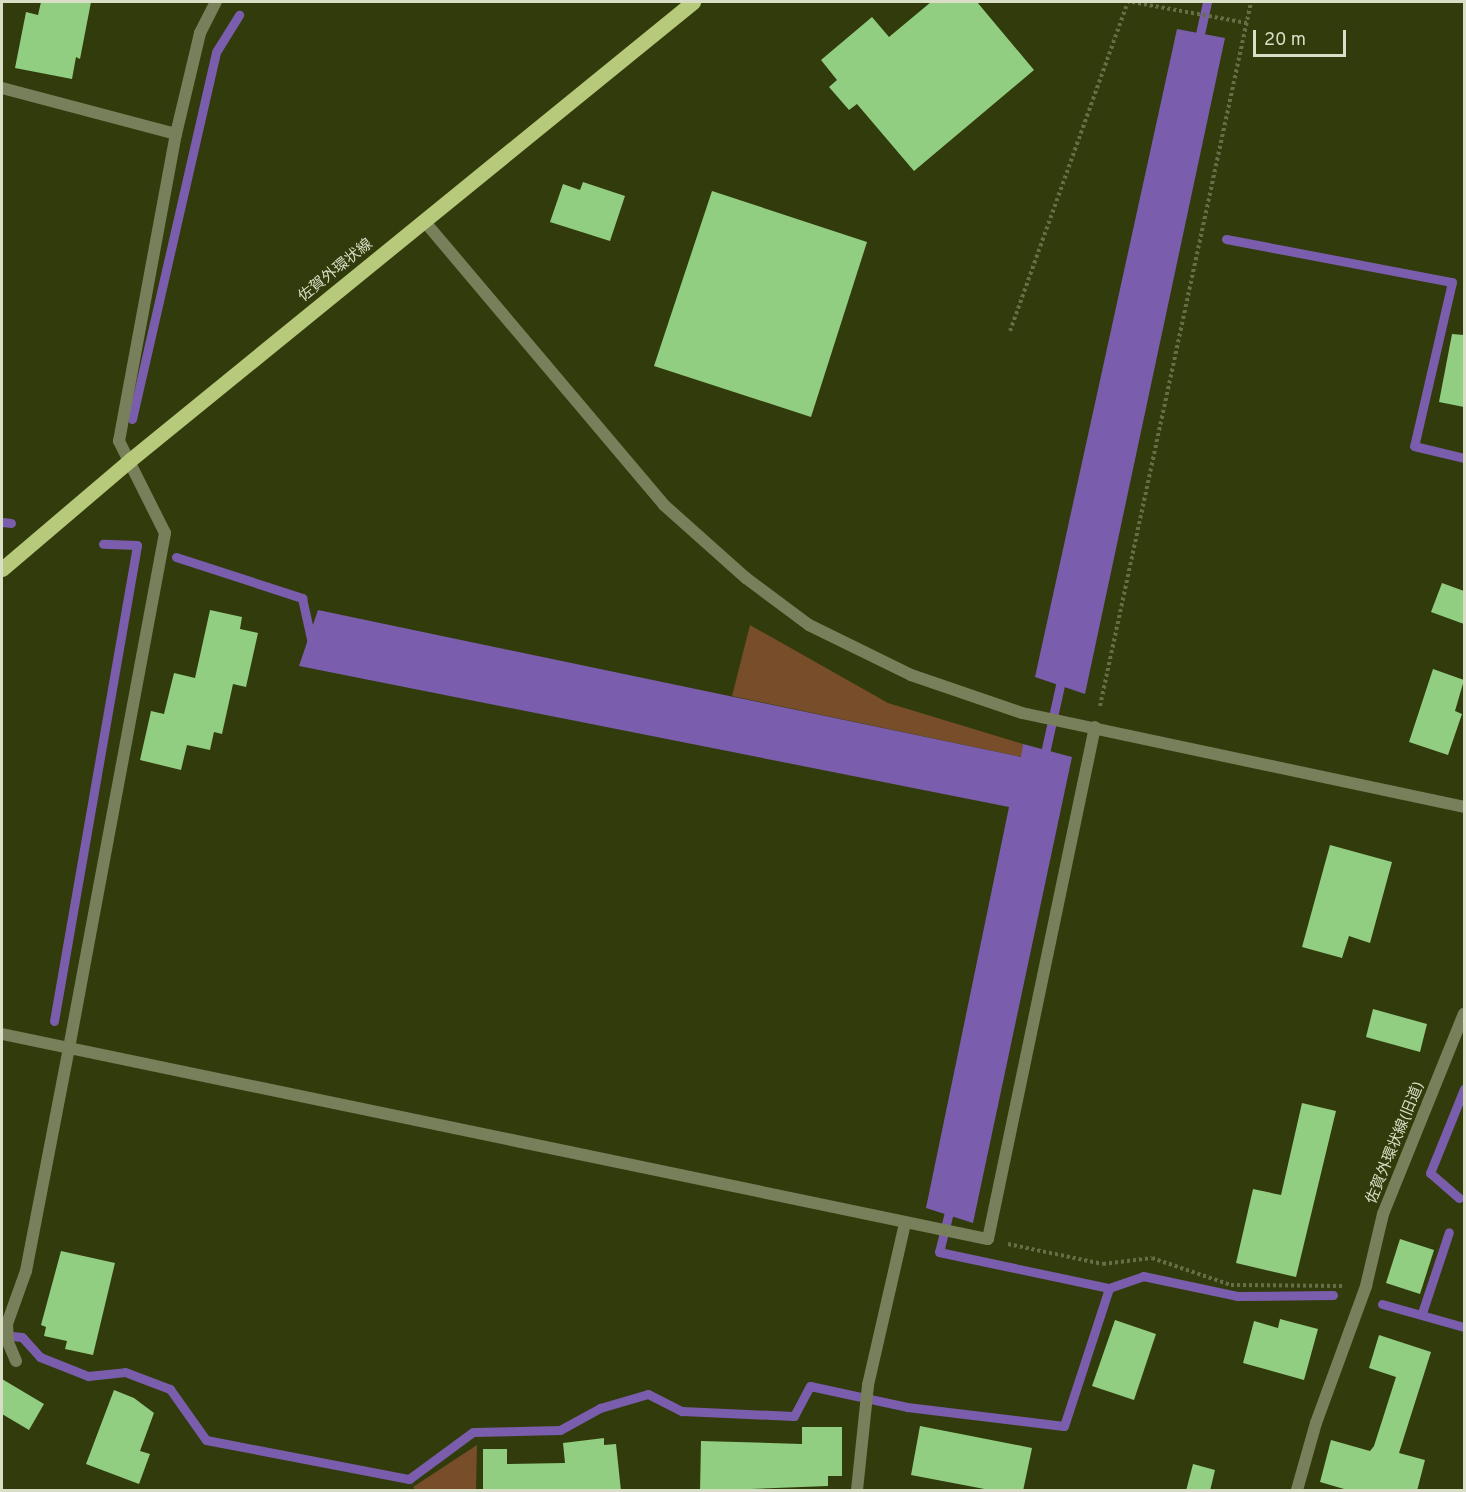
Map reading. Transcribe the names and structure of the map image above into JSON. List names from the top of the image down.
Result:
{
  "streets": {
    "main road": ["佐賀外環状線"],
    "street": ["佐賀外環状線(旧道)"]
  },
  "scale_bar": "20 m"
}
